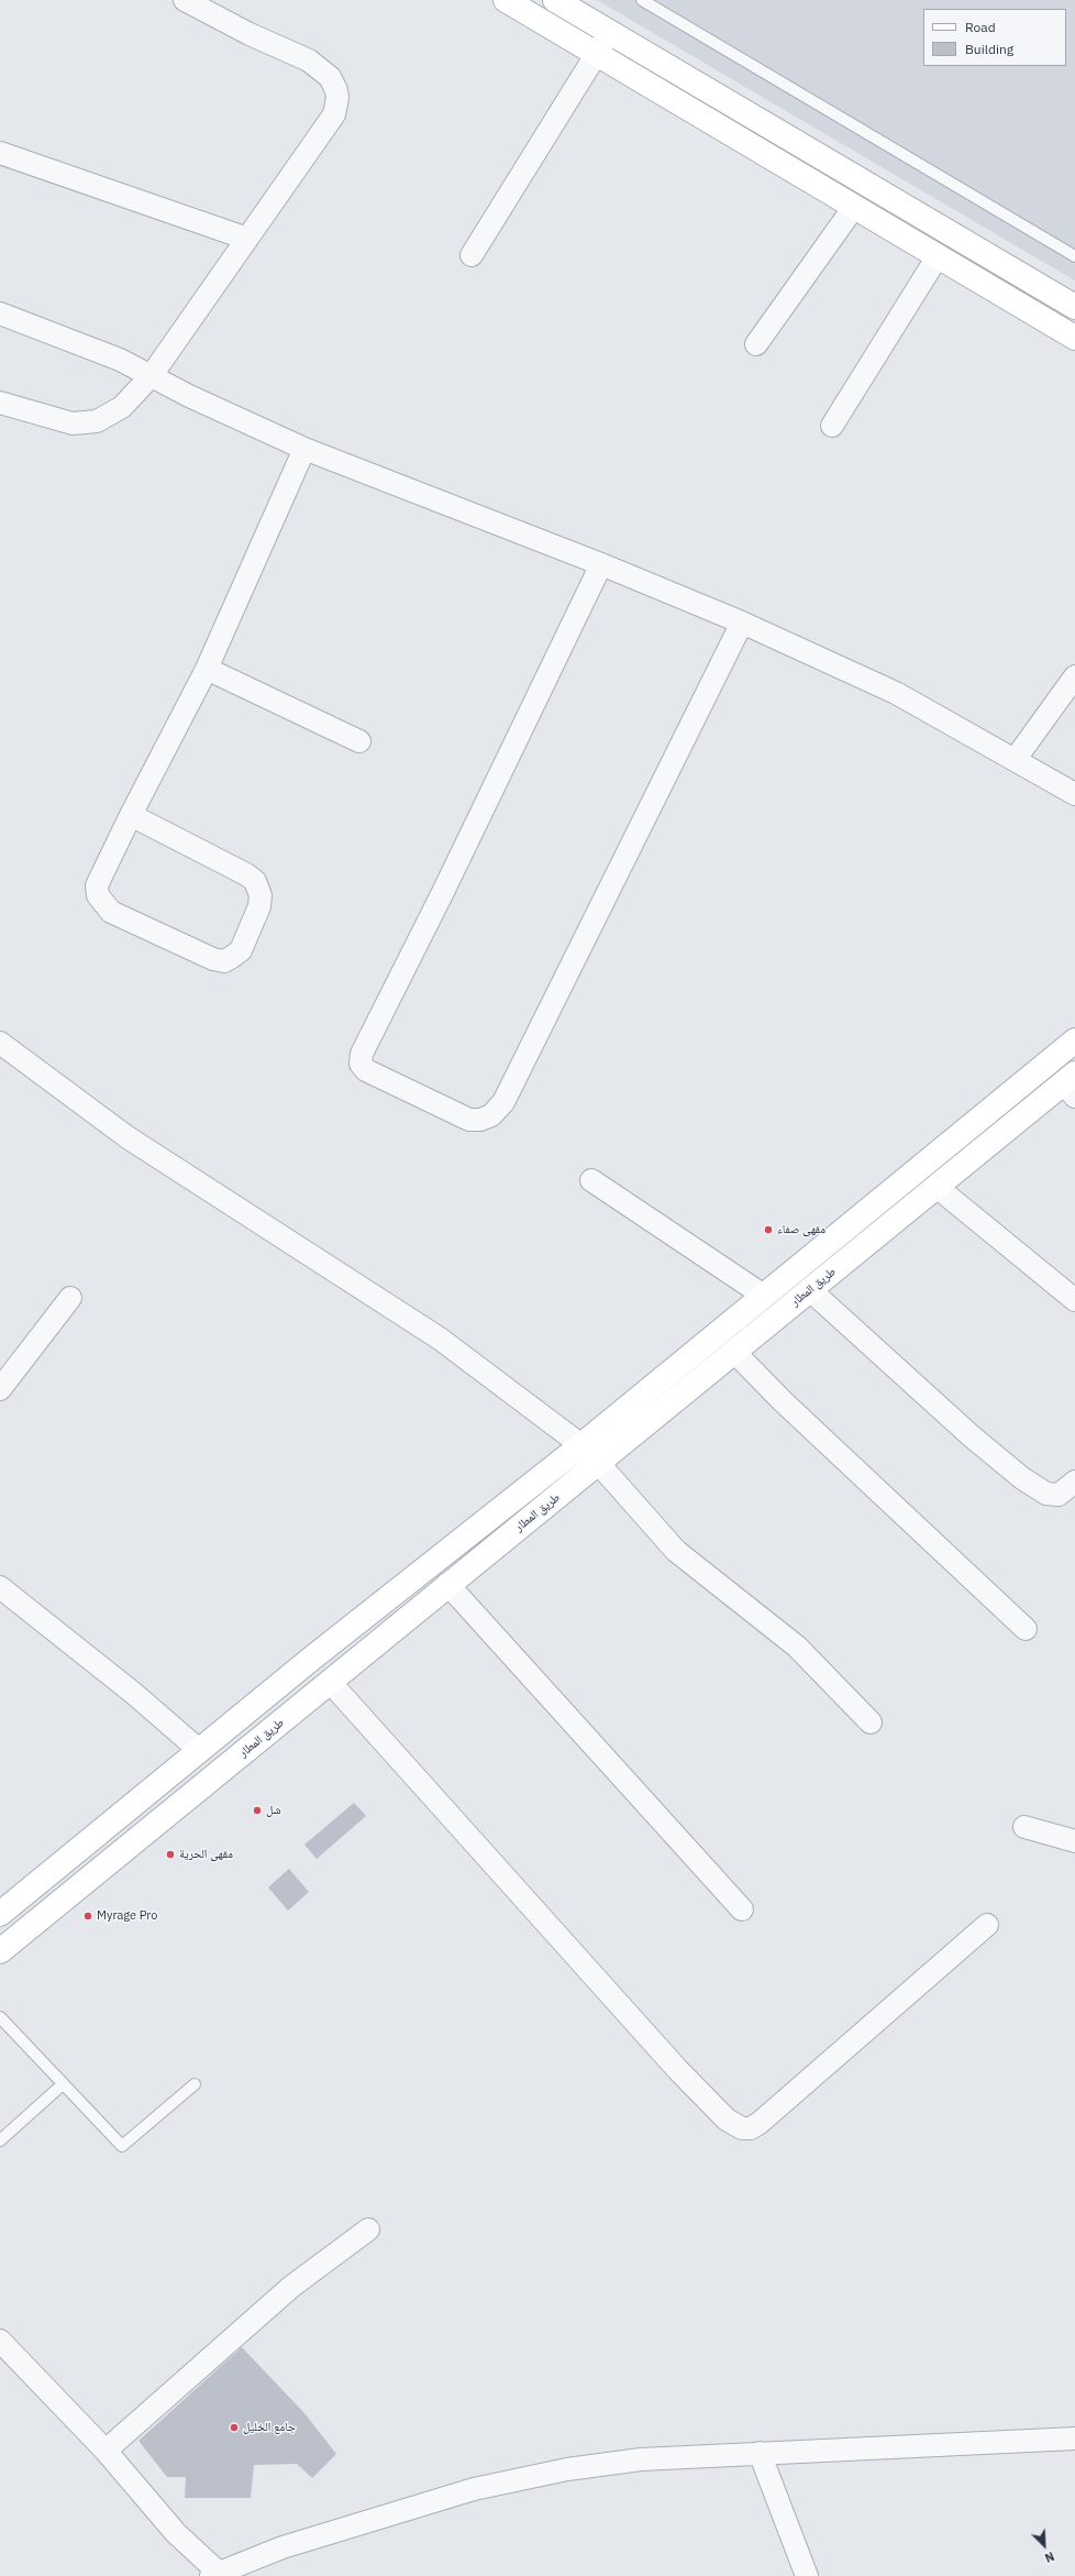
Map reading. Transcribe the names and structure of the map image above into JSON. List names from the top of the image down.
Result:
{
  "streets": {
    "main road": ["طريق المطار"]
  },
  "places": [
    "مقهى صفاء",
    "شل",
    "مقهى الحرية",
    "Myrage Pro",
    "جامع الخليل"
  ],
  "legend": ["Road", "Building"],
  "north": "bottom right"
}
